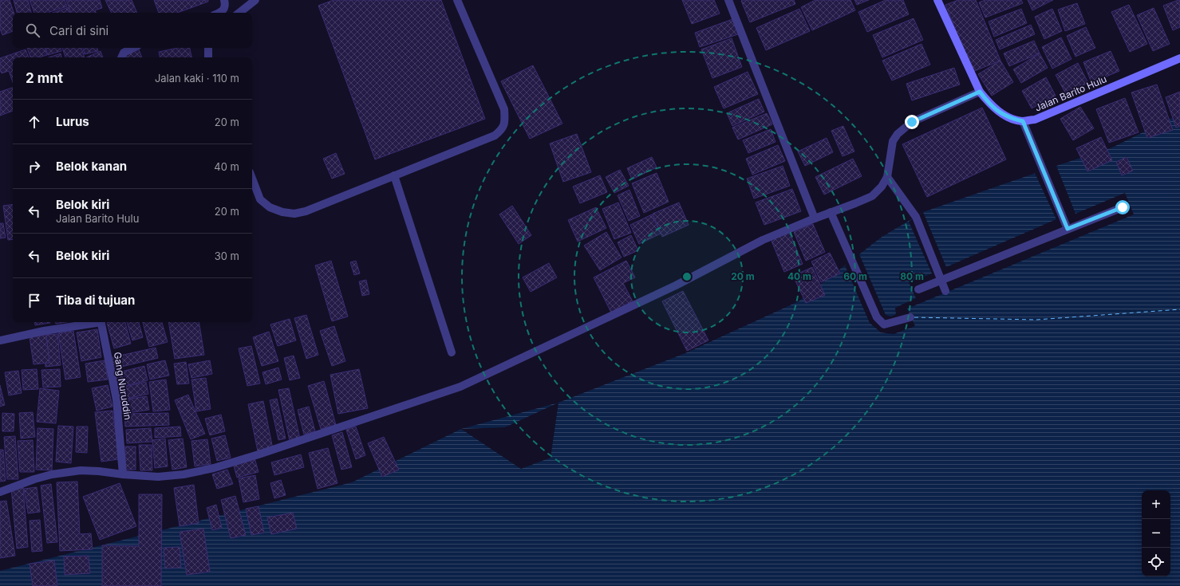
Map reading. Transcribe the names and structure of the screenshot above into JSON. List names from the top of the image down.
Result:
{
  "streets": {
    "street": ["Jalan Barito Hulu", "Gang Nuruddin"]
  },
  "page": {
    "search": "Cari di sini",
    "heading": ["2 mnt", "Jalan kaki · 110 m"],
    "list": [
      ["Lurus", "20 m"],
      ["Belok kanan", "40 m"],
      ["Belok kiri", "Jalan Barito Hulu", "20 m"],
      ["Belok kiri", "30 m"],
      "Tiba di tujuan"
    ],
    "map_buttons": ["+", "−"]
  },
  "rings": [
    "20 m",
    "40 m",
    "60 m",
    "80 m"
  ]
}
